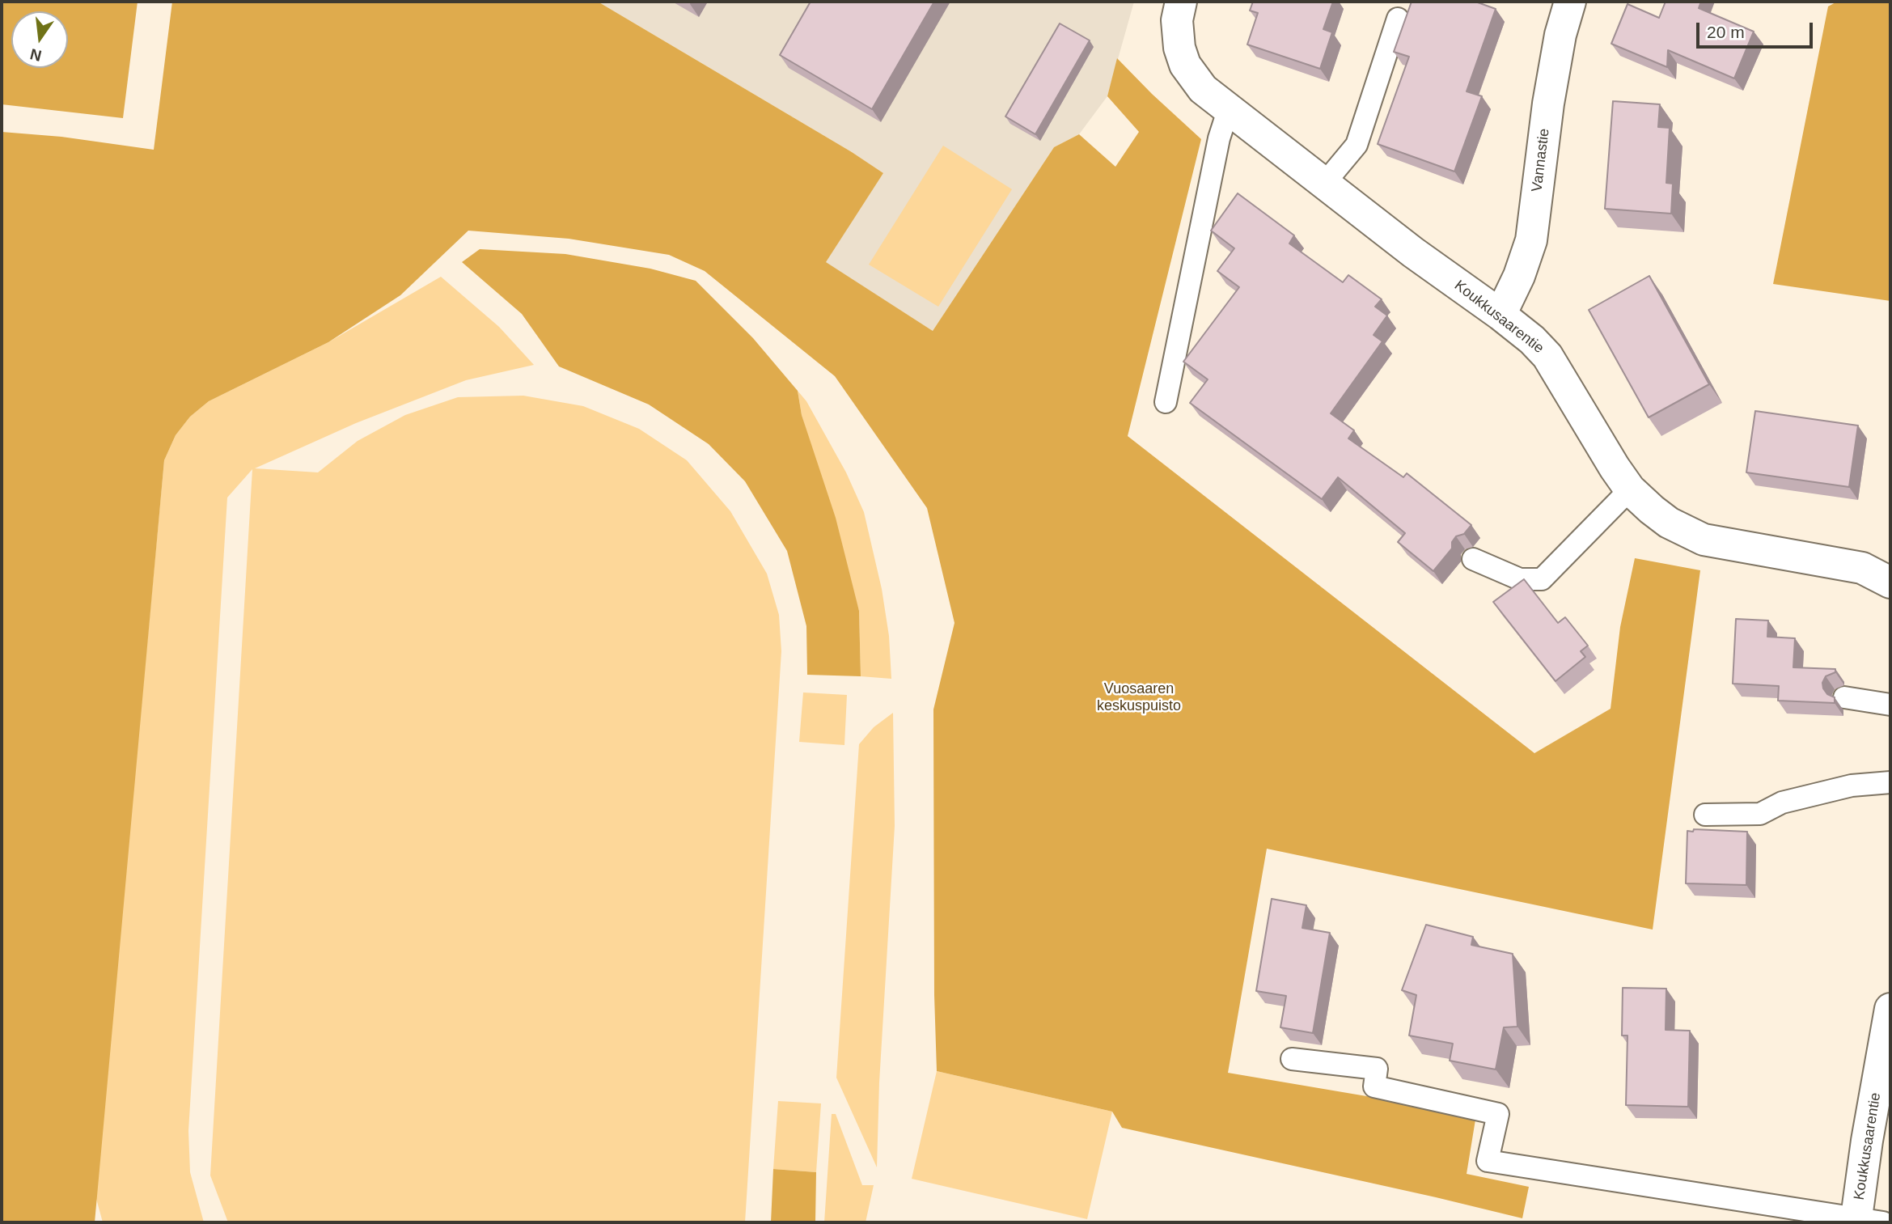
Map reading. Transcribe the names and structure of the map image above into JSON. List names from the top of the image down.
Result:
{
  "streets": {
    "street": ["Vannastie", "Koukkusaarentie"]
  },
  "crossings": [
    ["Vannastie", "Koukkusaarentie"]
  ],
  "parks": ["Vuosaaren keskuspuisto"],
  "scale_bar": "20 m",
  "north": "bottom"
}
